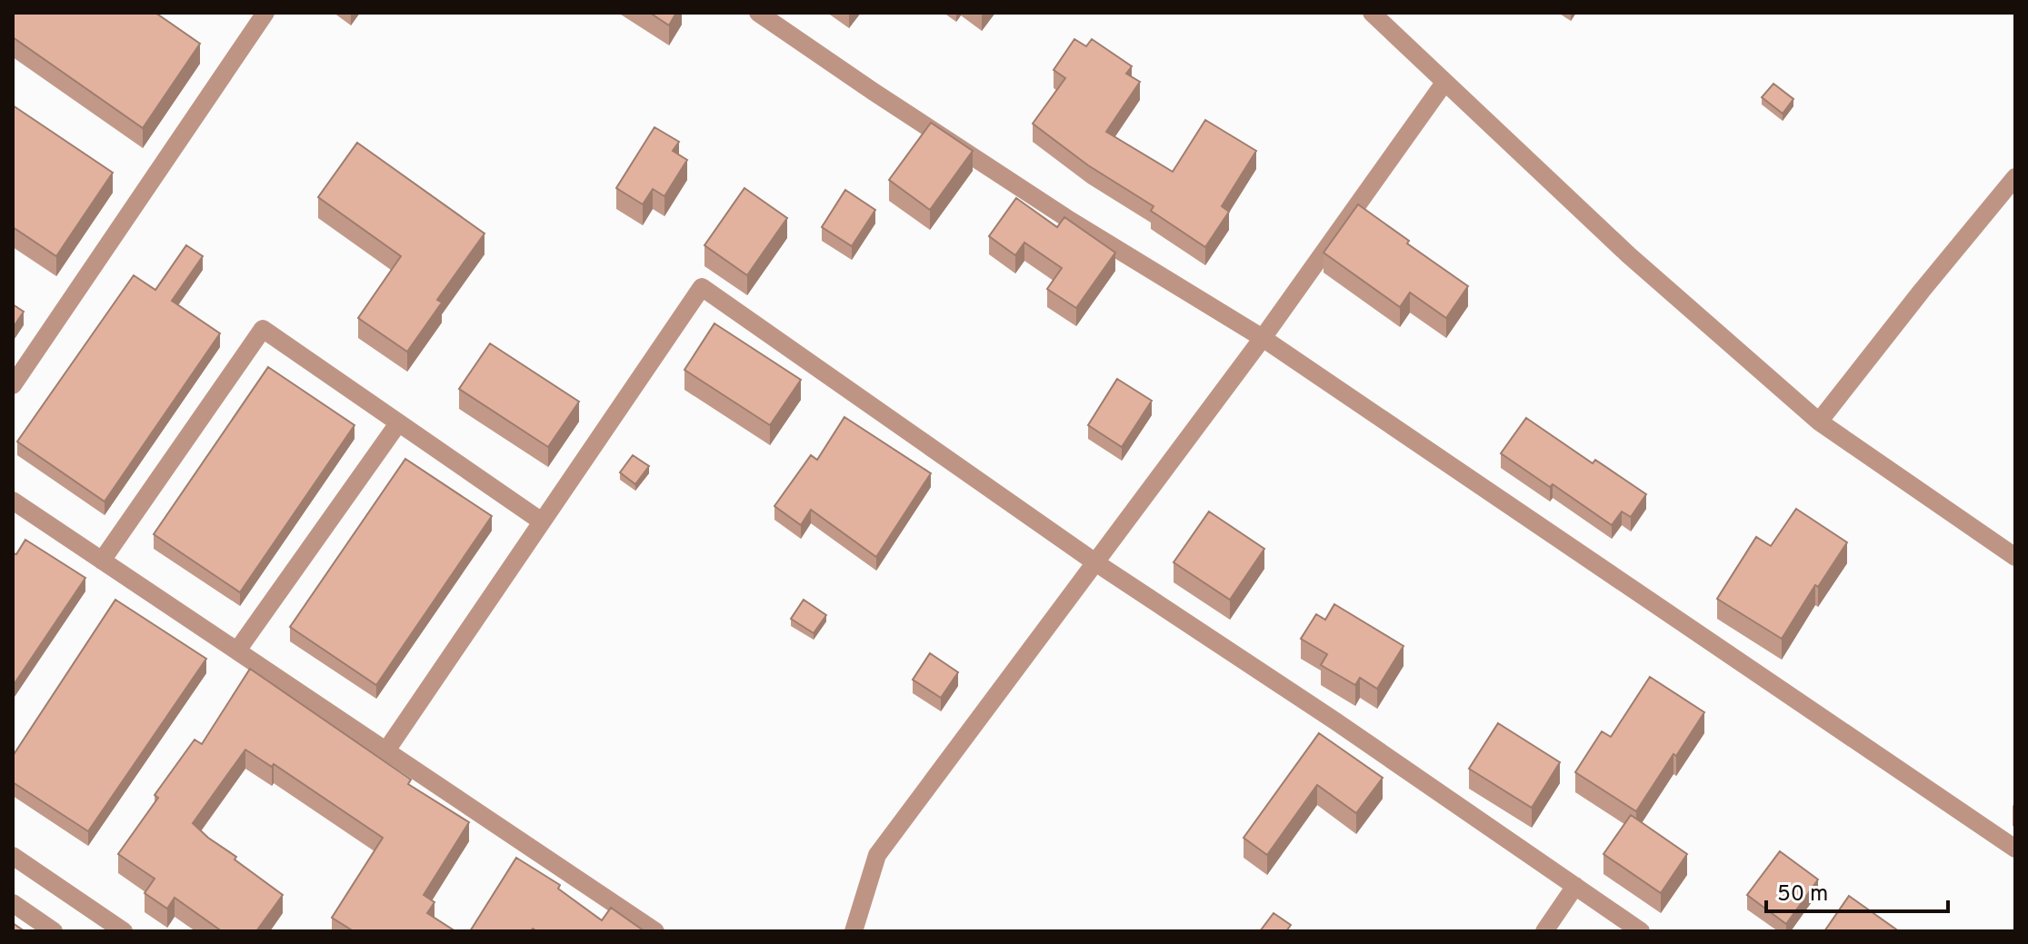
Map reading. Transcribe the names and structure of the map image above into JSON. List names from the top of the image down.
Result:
{
  "scale_bar": "50 m"
}
